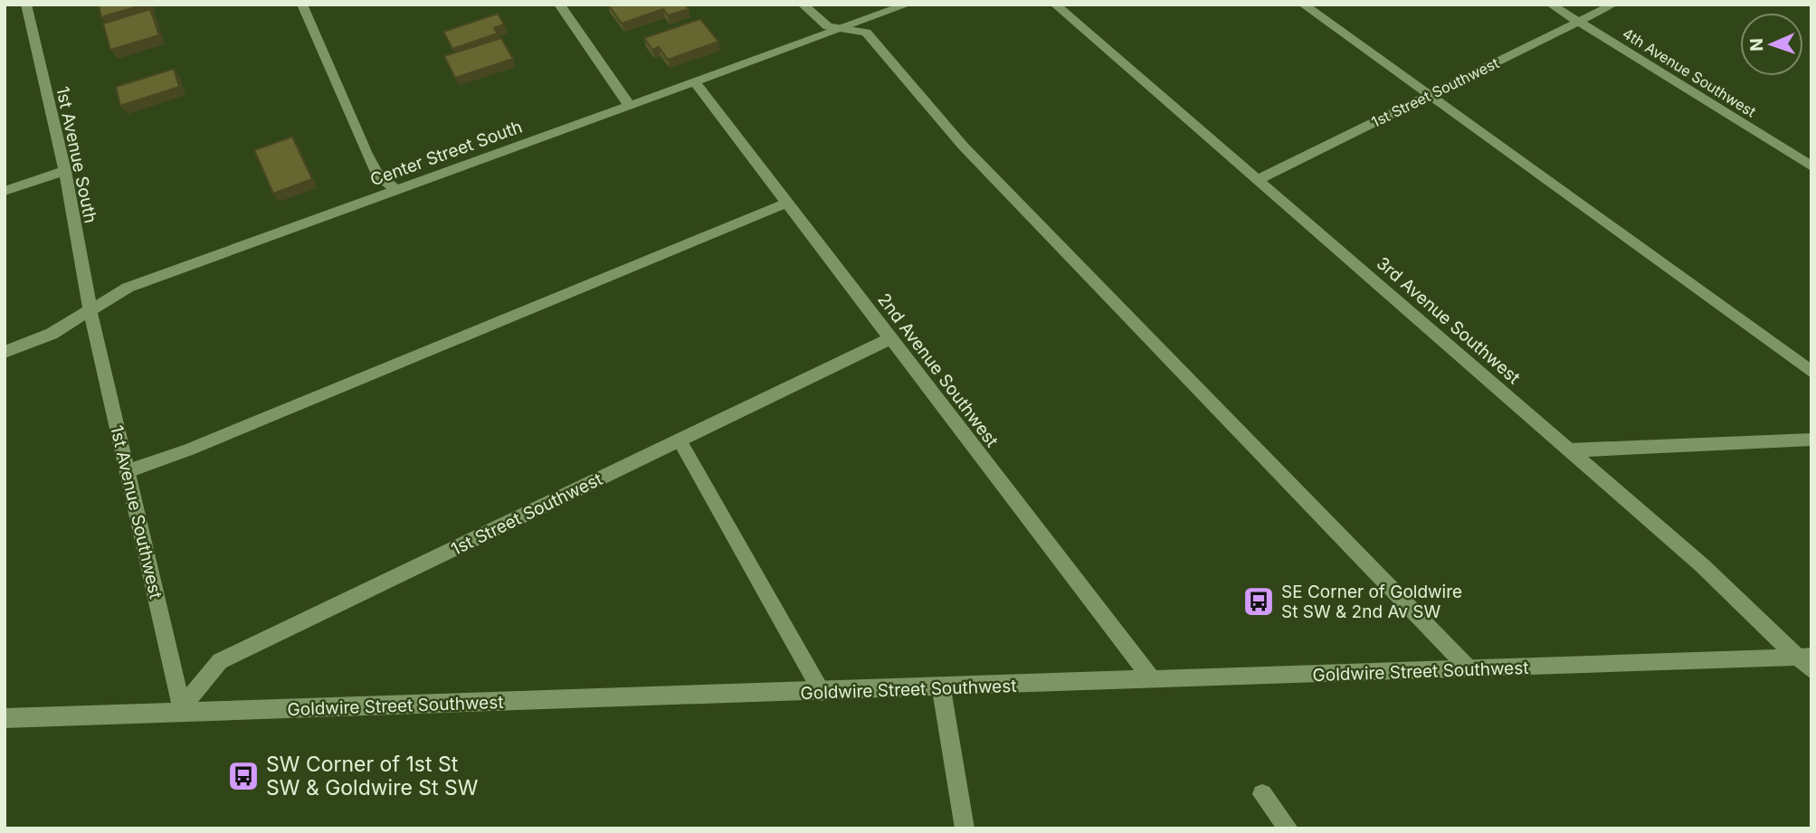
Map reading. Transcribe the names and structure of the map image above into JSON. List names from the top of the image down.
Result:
{
  "streets": {
    "street": [
      "4th Avenue Southwest",
      "1st Street Southwest",
      "Center Street South",
      "1st Avenue South",
      "3rd Avenue Southwest",
      "2nd Avenue Southwest",
      "1st Avenue Southwest",
      "Goldwire Street Southwest"
    ]
  },
  "crossings": [
    ["4th Avenue Southwest", "1st Street Southwest"],
    ["1st Street Southwest", "3rd Avenue Southwest"],
    ["1st Street Southwest", "2nd Avenue Southwest"],
    ["1st Street Southwest", "1st Avenue Southwest"],
    ["1st Street Southwest", "Goldwire Street Southwest"],
    ["Center Street South", "1st Avenue South"],
    ["Center Street South", "2nd Avenue Southwest"],
    ["Center Street South", "1st Avenue Southwest"],
    ["1st Avenue South", "1st Avenue Southwest"],
    ["3rd Avenue Southwest", "Goldwire Street Southwest"],
    ["2nd Avenue Southwest", "Goldwire Street Southwest"],
    ["1st Avenue Southwest", "Goldwire Street Southwest"]
  ],
  "places": {
    "bus stop": ["SE Corner of Goldwire St SW & 2nd Av SW", "SW Corner of 1st St SW & Goldwire St SW"]
  },
  "north": "left"
}
